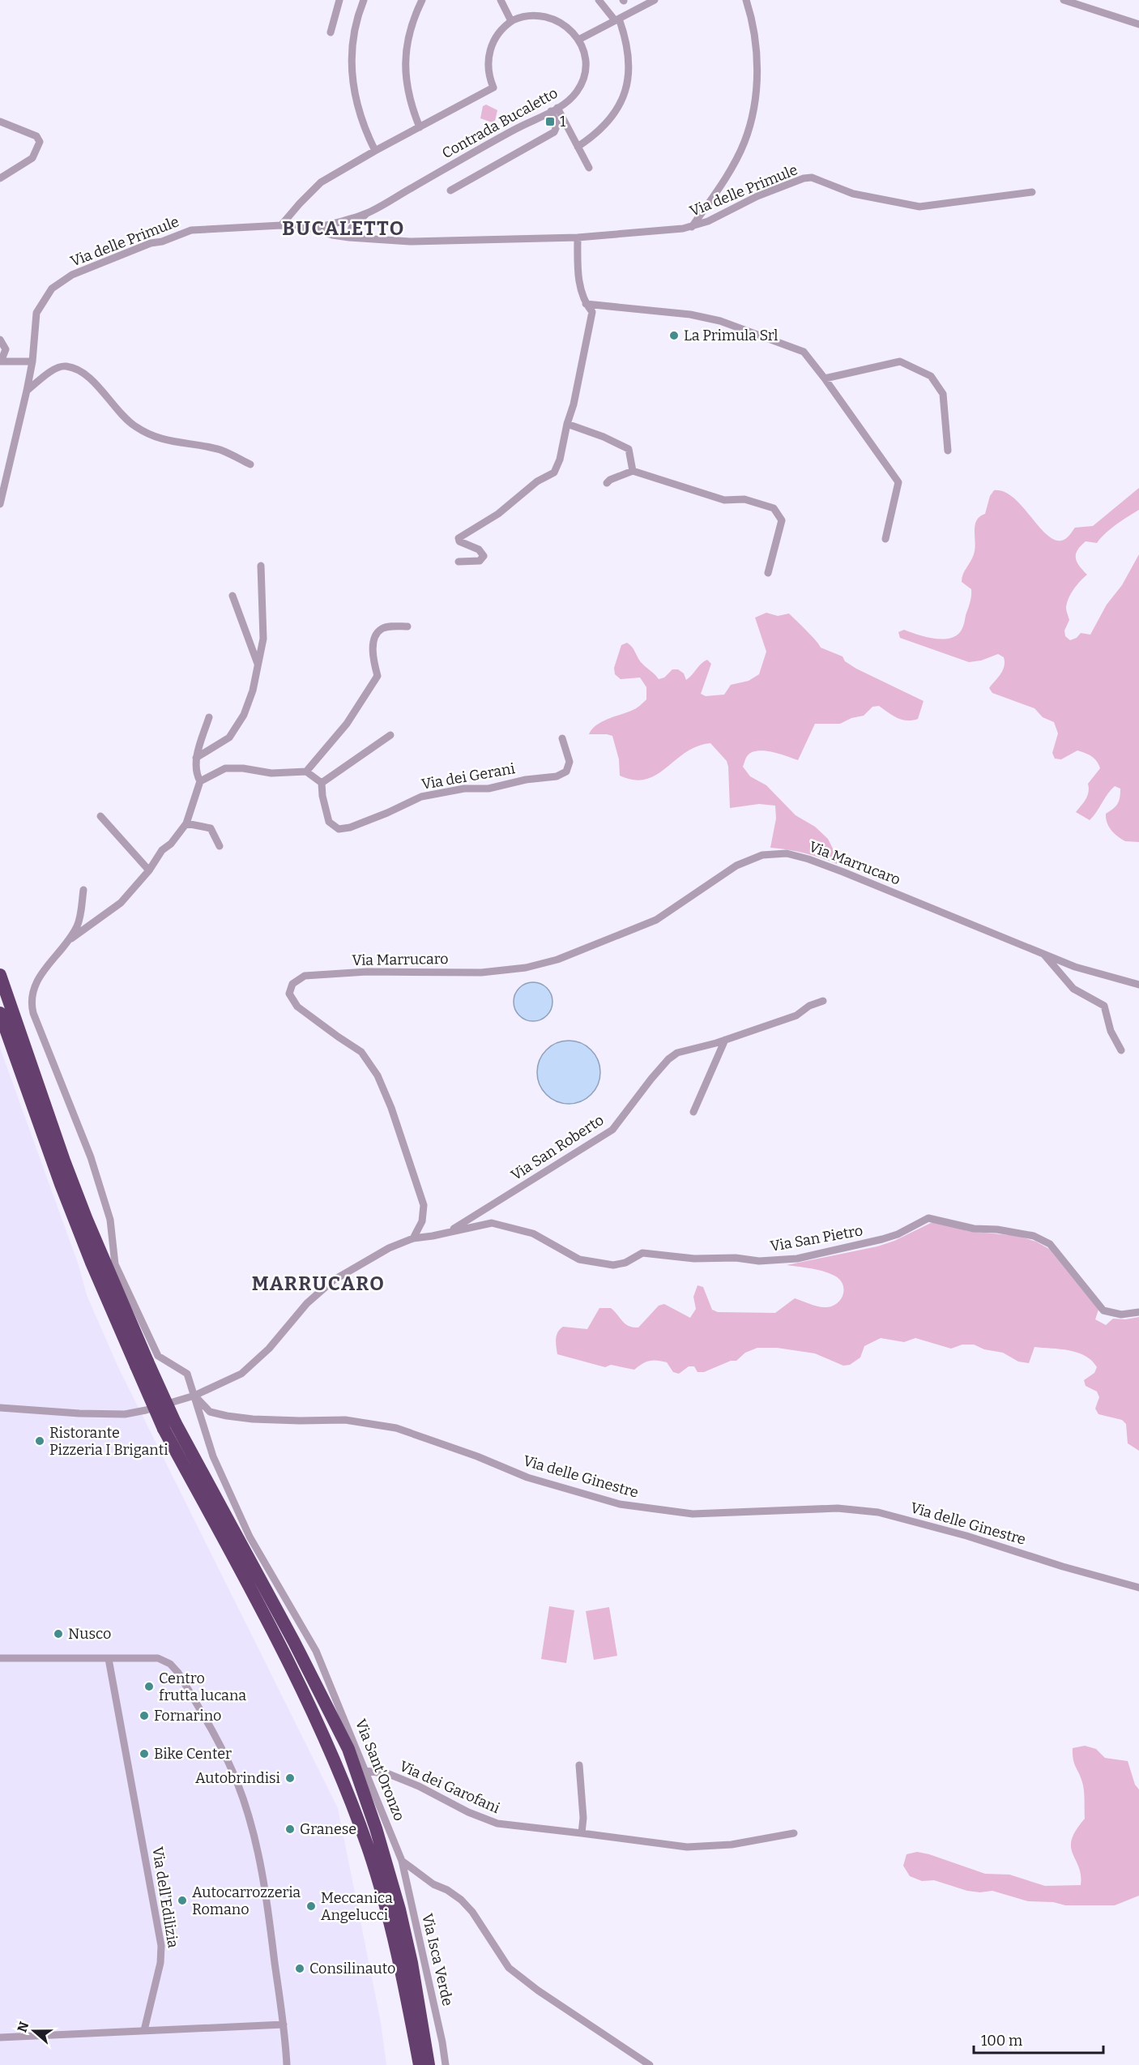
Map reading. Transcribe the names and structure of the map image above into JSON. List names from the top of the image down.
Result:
{
  "streets": {
    "street": [
      "Contrada Bucaletto",
      "Via delle Primule",
      "Via dei Gerani",
      "Via Marrucaro",
      "Via San Roberto",
      "Via San Pietro",
      "Via delle Ginestre",
      "Via Sant'Oronzo",
      "Via dei Garofani",
      "Via dell'Edilizia",
      "Via Isca Verde"
    ]
  },
  "crossings": [
    ["Via Marrucaro", "Via San Pietro"],
    ["Via San Roberto", "Via San Pietro"],
    ["Via delle Ginestre", "Via Sant'Oronzo"],
    ["Via Sant'Oronzo", "Via dei Garofani"],
    ["Via Sant'Oronzo", "Via Isca Verde"]
  ],
  "districts": ["BUCALETTO", "MARRUCARO"],
  "places": {
    "transit": ["1"],
    "other": [
      "La Primula Srl",
      "Ristorante Pizzeria I Briganti",
      "Nusco",
      "Centro frutta lucana",
      "Fornarino",
      "Bike Center",
      "Autobrindisi",
      "Granese",
      "Autocarrozzeria Romano",
      "Meccanica Angelucci",
      "Consilinauto"
    ]
  },
  "scale_bar": "100 m",
  "north": "left"
}
